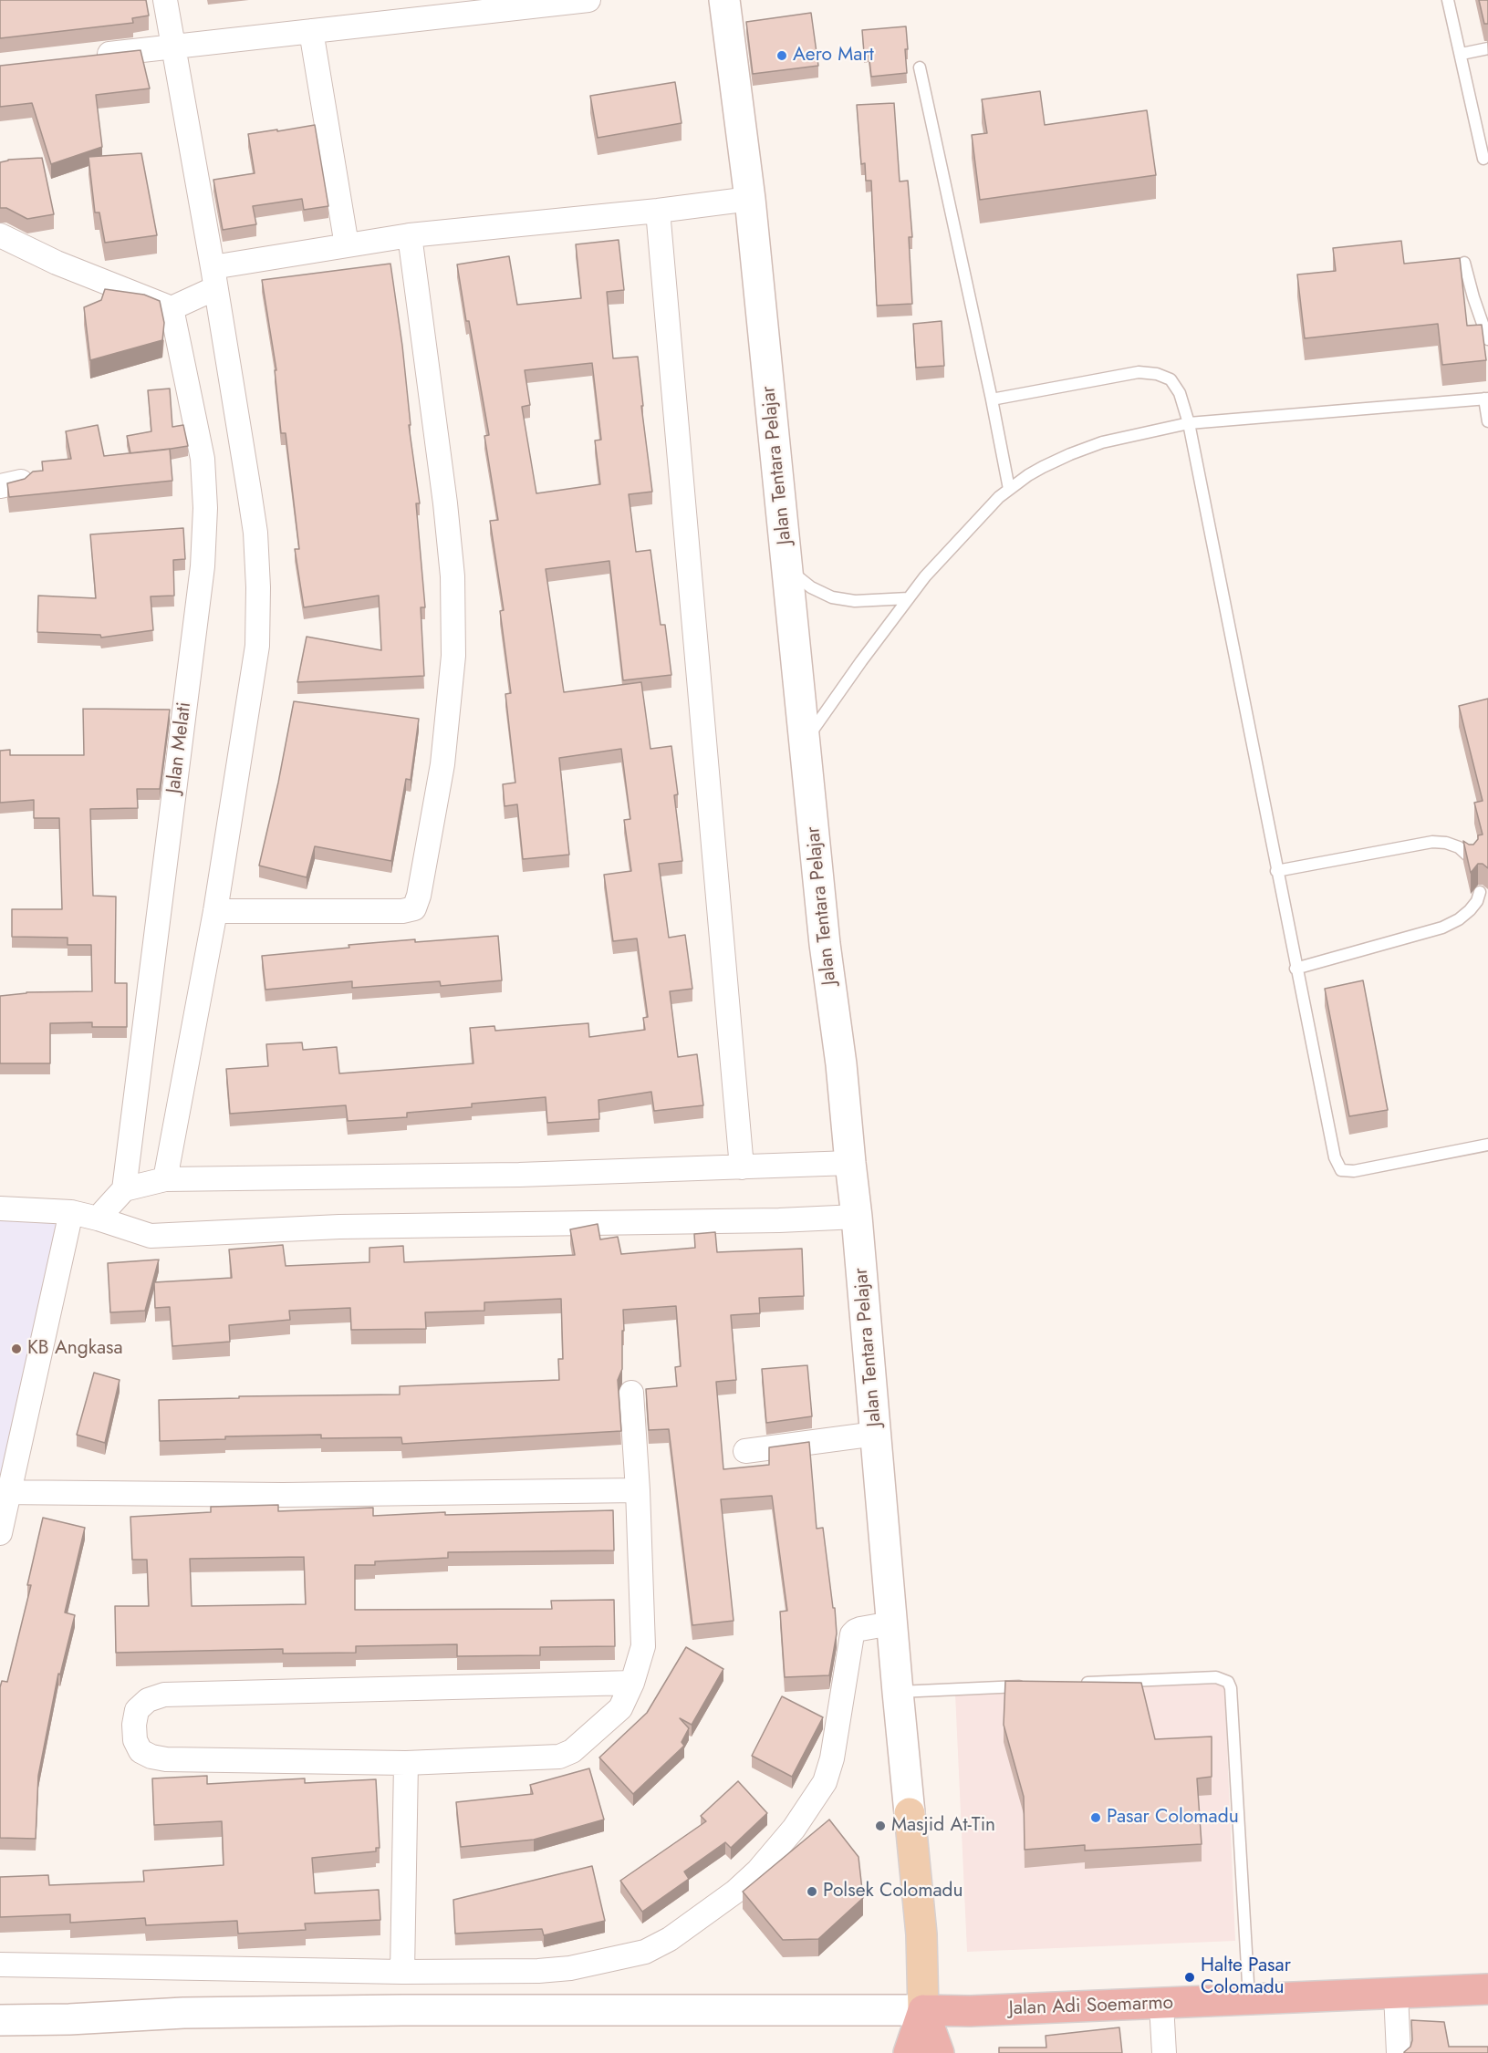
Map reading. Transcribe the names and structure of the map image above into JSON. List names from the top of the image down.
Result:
{
  "streets": {
    "highway": ["Jalan Adi Soemarmo"],
    "main road": ["Jalan Tentara Pelajar"],
    "street": ["Jalan Melati"]
  },
  "crossings": [
    ["Jalan Tentara Pelajar", "Jalan Adi Soemarmo"]
  ],
  "places": [
    "Aero Mart",
    "KB Angkasa",
    "Pasar Colomadu",
    "Masjid At-Tin",
    "Polsek Colomadu",
    "Halte Pasar Colomadu"
  ]
}
